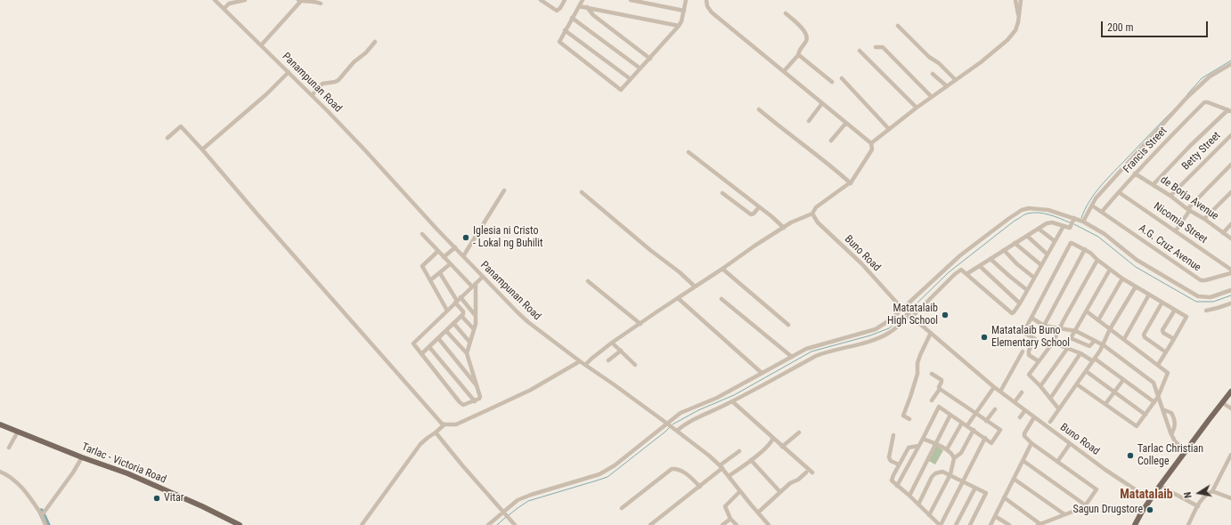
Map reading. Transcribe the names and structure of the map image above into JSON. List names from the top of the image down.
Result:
{
  "streets": {
    "main road": ["Tarlac - Victoria Road"],
    "street": [
      "Panampunan Road",
      "Francis Street",
      "Betty Street",
      "de Borja Avenue",
      "Nicomia Street",
      "A.G. Cruz Avenue",
      "Buno Road"
    ]
  },
  "crossings": [
    ["Francis Street", "de Borja Avenue"],
    ["Francis Street", "Nicomia Street"],
    ["Francis Street", "A.G. Cruz Avenue"],
    ["Betty Street", "de Borja Avenue"]
  ],
  "districts": ["Matatalaib"],
  "places": [
    "Iglesia ni Cristo - Lokal ng Buhilit",
    "Matatalaib High School",
    "Matatalaib Buno Elementary School",
    "Tarlac Christian College",
    "Vitar",
    "Sagun Drugstore"
  ],
  "scale_bar": "200 m",
  "north": "left"
}
